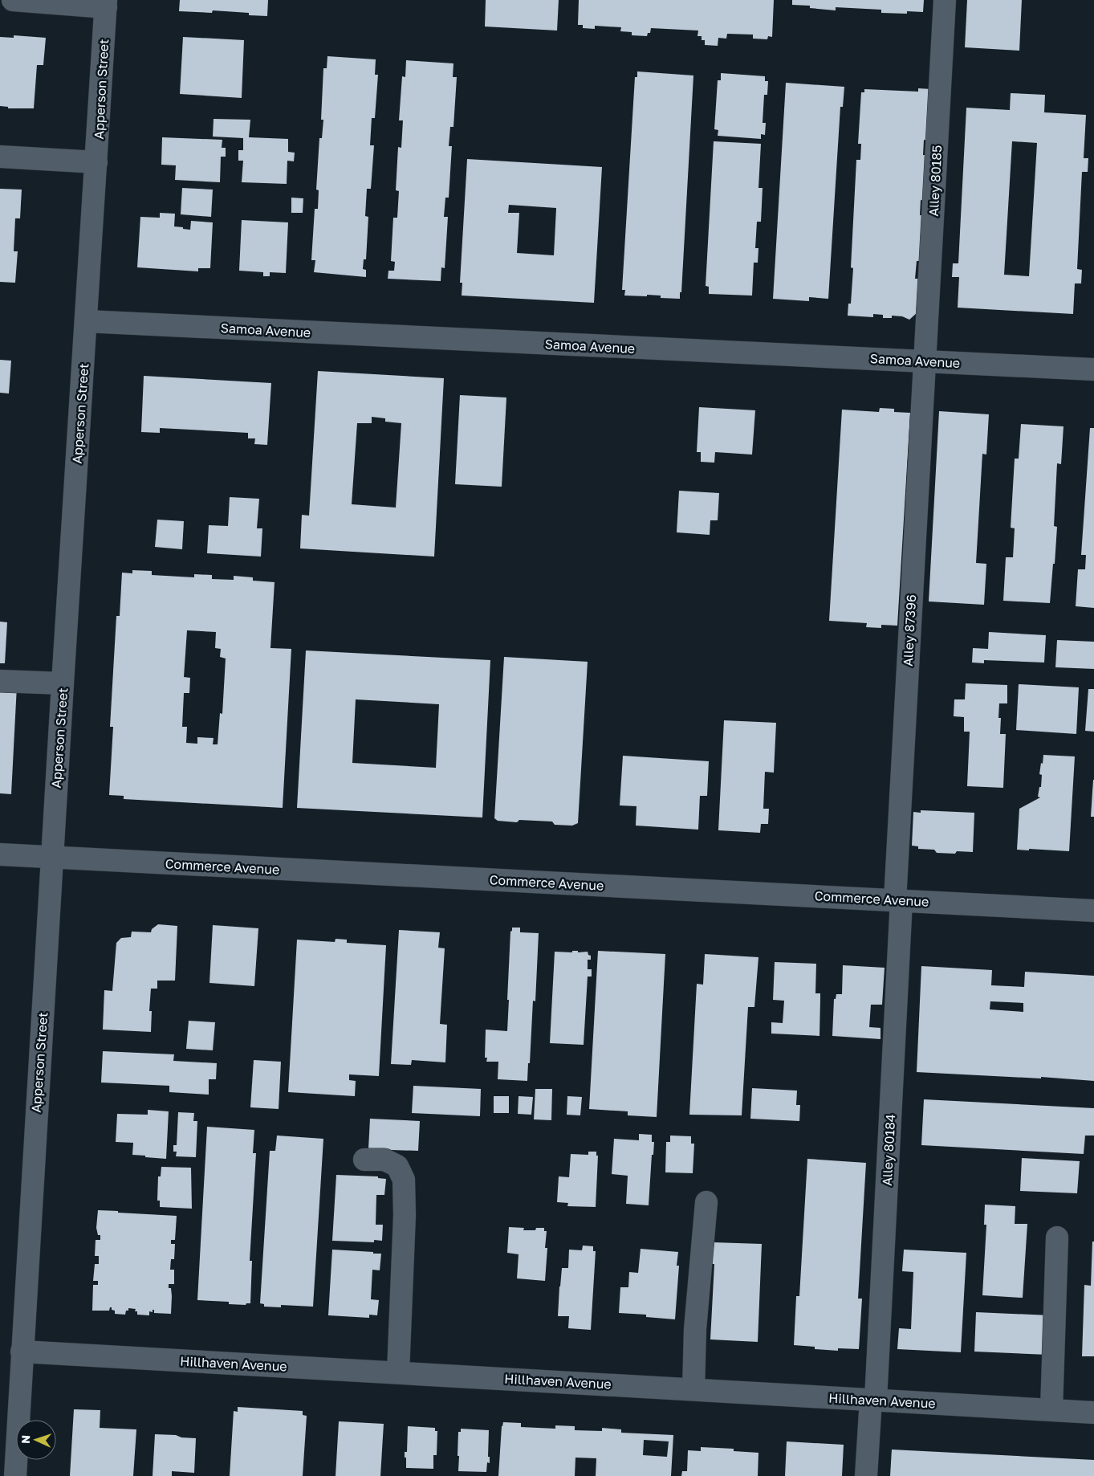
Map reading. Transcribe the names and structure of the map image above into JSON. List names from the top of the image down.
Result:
{
  "streets": {
    "street": [
      "Apperson Street",
      "Alley 80185",
      "Samoa Avenue",
      "Alley 87396",
      "Commerce Avenue",
      "Alley 80184",
      "Hillhaven Avenue"
    ]
  },
  "crossings": [
    ["Apperson Street", "Samoa Avenue"],
    ["Apperson Street", "Commerce Avenue"],
    ["Apperson Street", "Hillhaven Avenue"],
    ["Alley 80185", "Samoa Avenue"],
    ["Alley 80185", "Alley 87396"],
    ["Samoa Avenue", "Alley 87396"],
    ["Alley 87396", "Commerce Avenue"],
    ["Alley 87396", "Alley 80184"],
    ["Commerce Avenue", "Alley 80184"],
    ["Alley 80184", "Hillhaven Avenue"]
  ],
  "north": "left"
}
